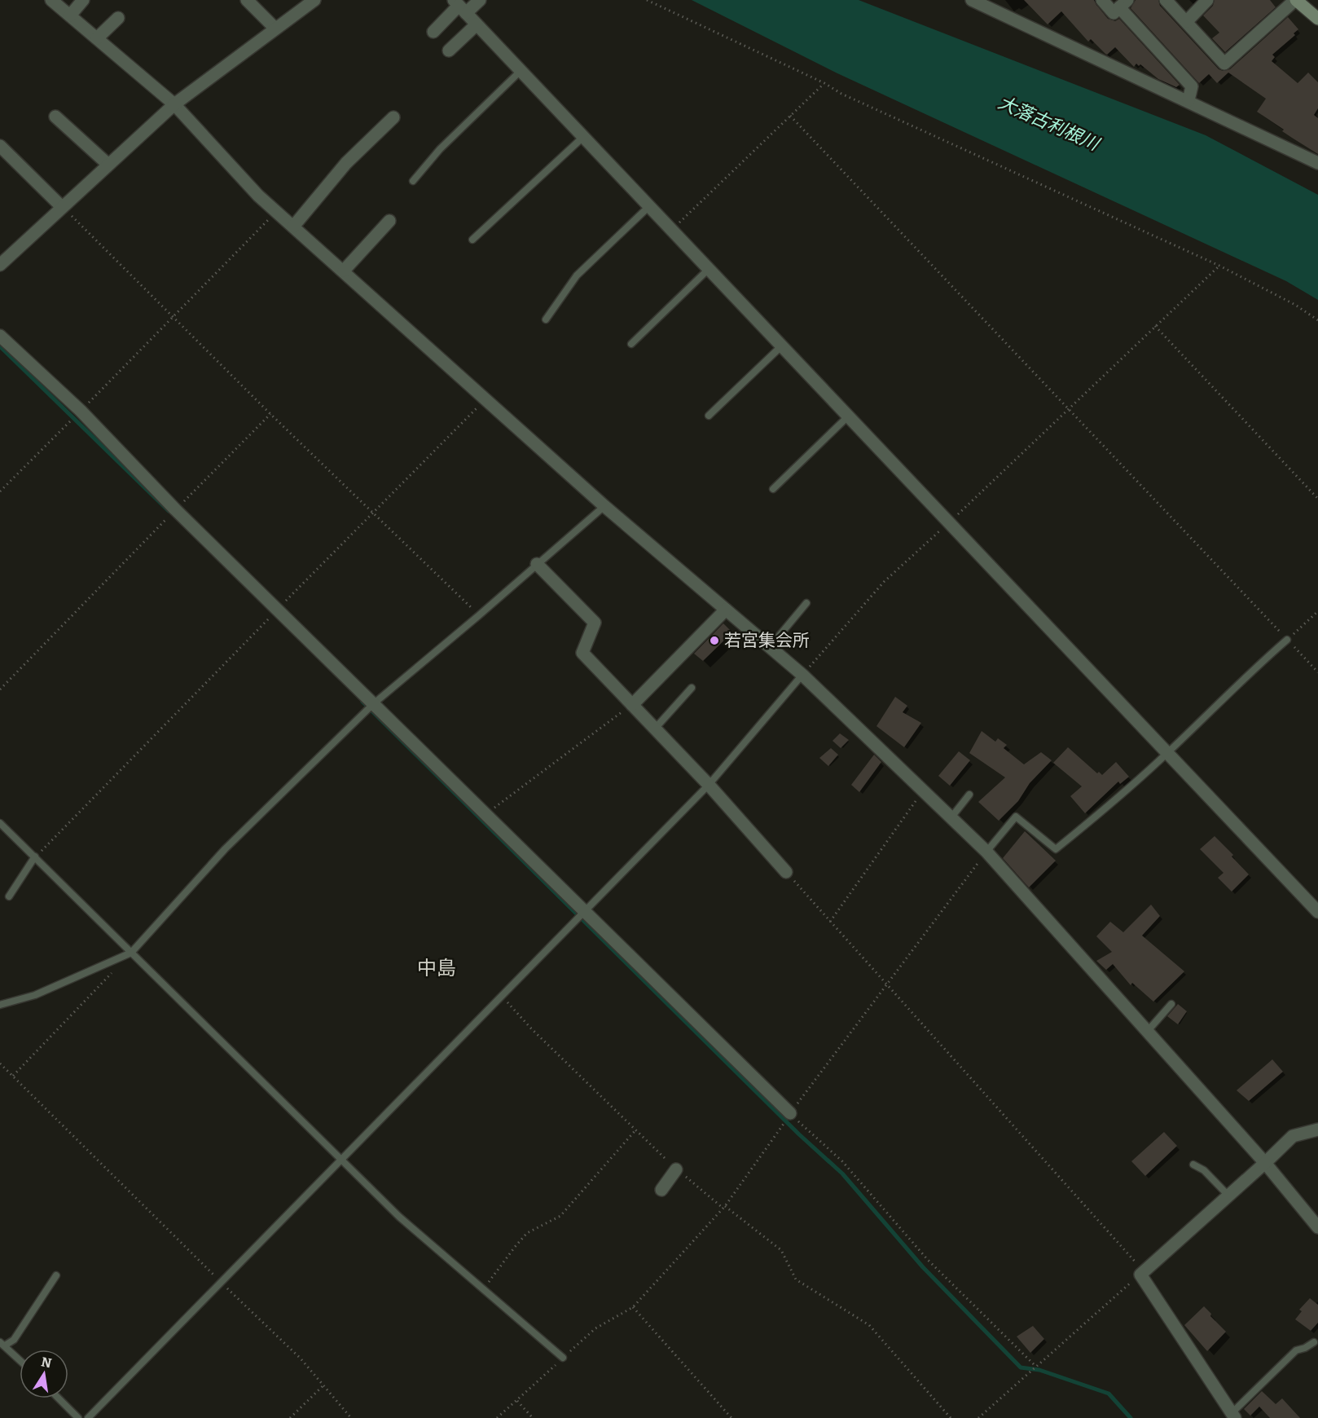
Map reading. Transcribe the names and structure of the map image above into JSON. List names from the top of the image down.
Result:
{
  "districts": ["中島"],
  "water": ["大落古利根川"],
  "places": ["若宮集会所"],
  "north": "top"
}
